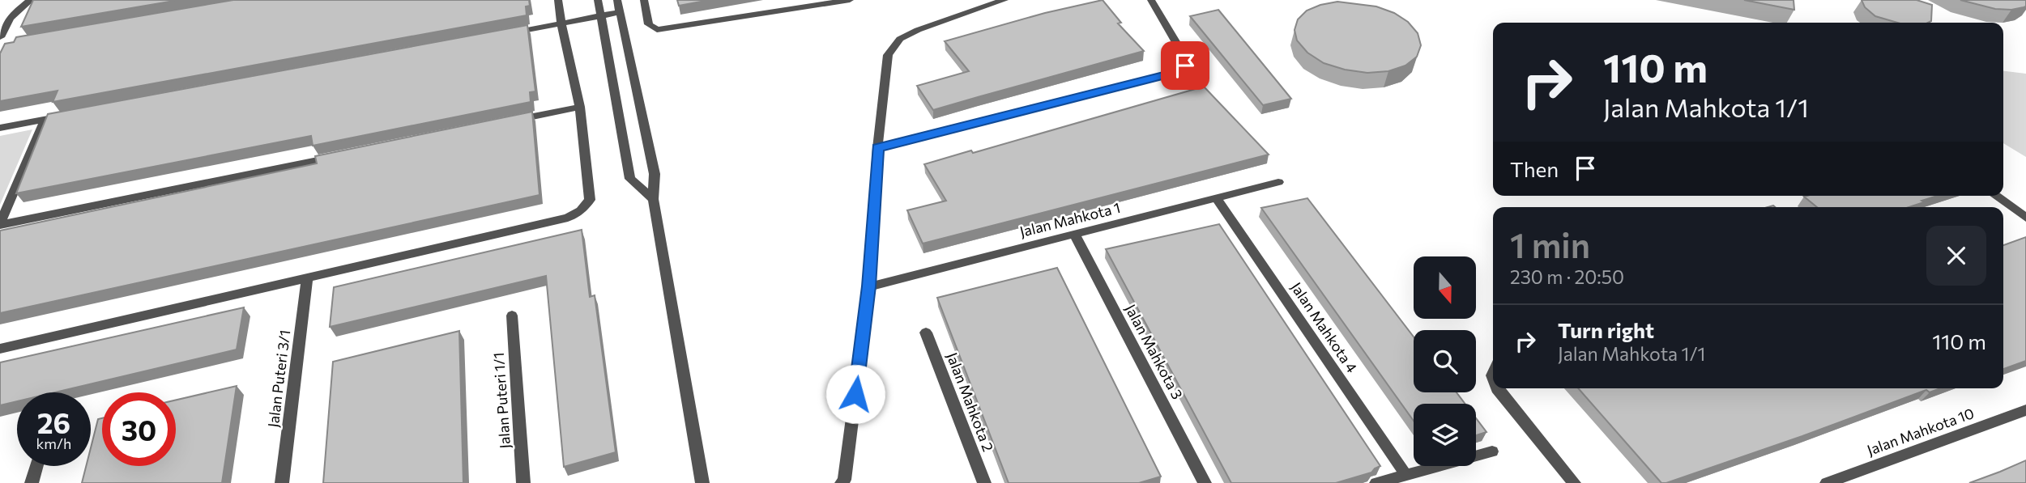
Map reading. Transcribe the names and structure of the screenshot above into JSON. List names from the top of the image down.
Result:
{
  "streets": {
    "street": [
      "Jalan Mahkota 1",
      "Jalan Mahkota 4",
      "Jalan Mahkota 3",
      "Jalan Puteri 3/1",
      "Jalan Puteri 1/1",
      "Jalan Mahkota 2",
      "Jalan Mahkota 10"
    ]
  },
  "crossings": [
    ["Jalan Mahkota 1", "Jalan Mahkota 4"],
    ["Jalan Mahkota 1", "Jalan Mahkota 3"]
  ],
  "north": "bottom",
  "page": {
    "turn": ["110 m", "Jalan Mahkota 1/1"],
    "then": "Then",
    "heading": ["1 min", "230 m · 20:50"],
    "list": [
      {
        "name": "Turn right",
        "note": "Jalan Mahkota 1/1",
        "value": "110 m"
      }
    ],
    "speed": "26 km/h",
    "limit": "30"
  }
}
